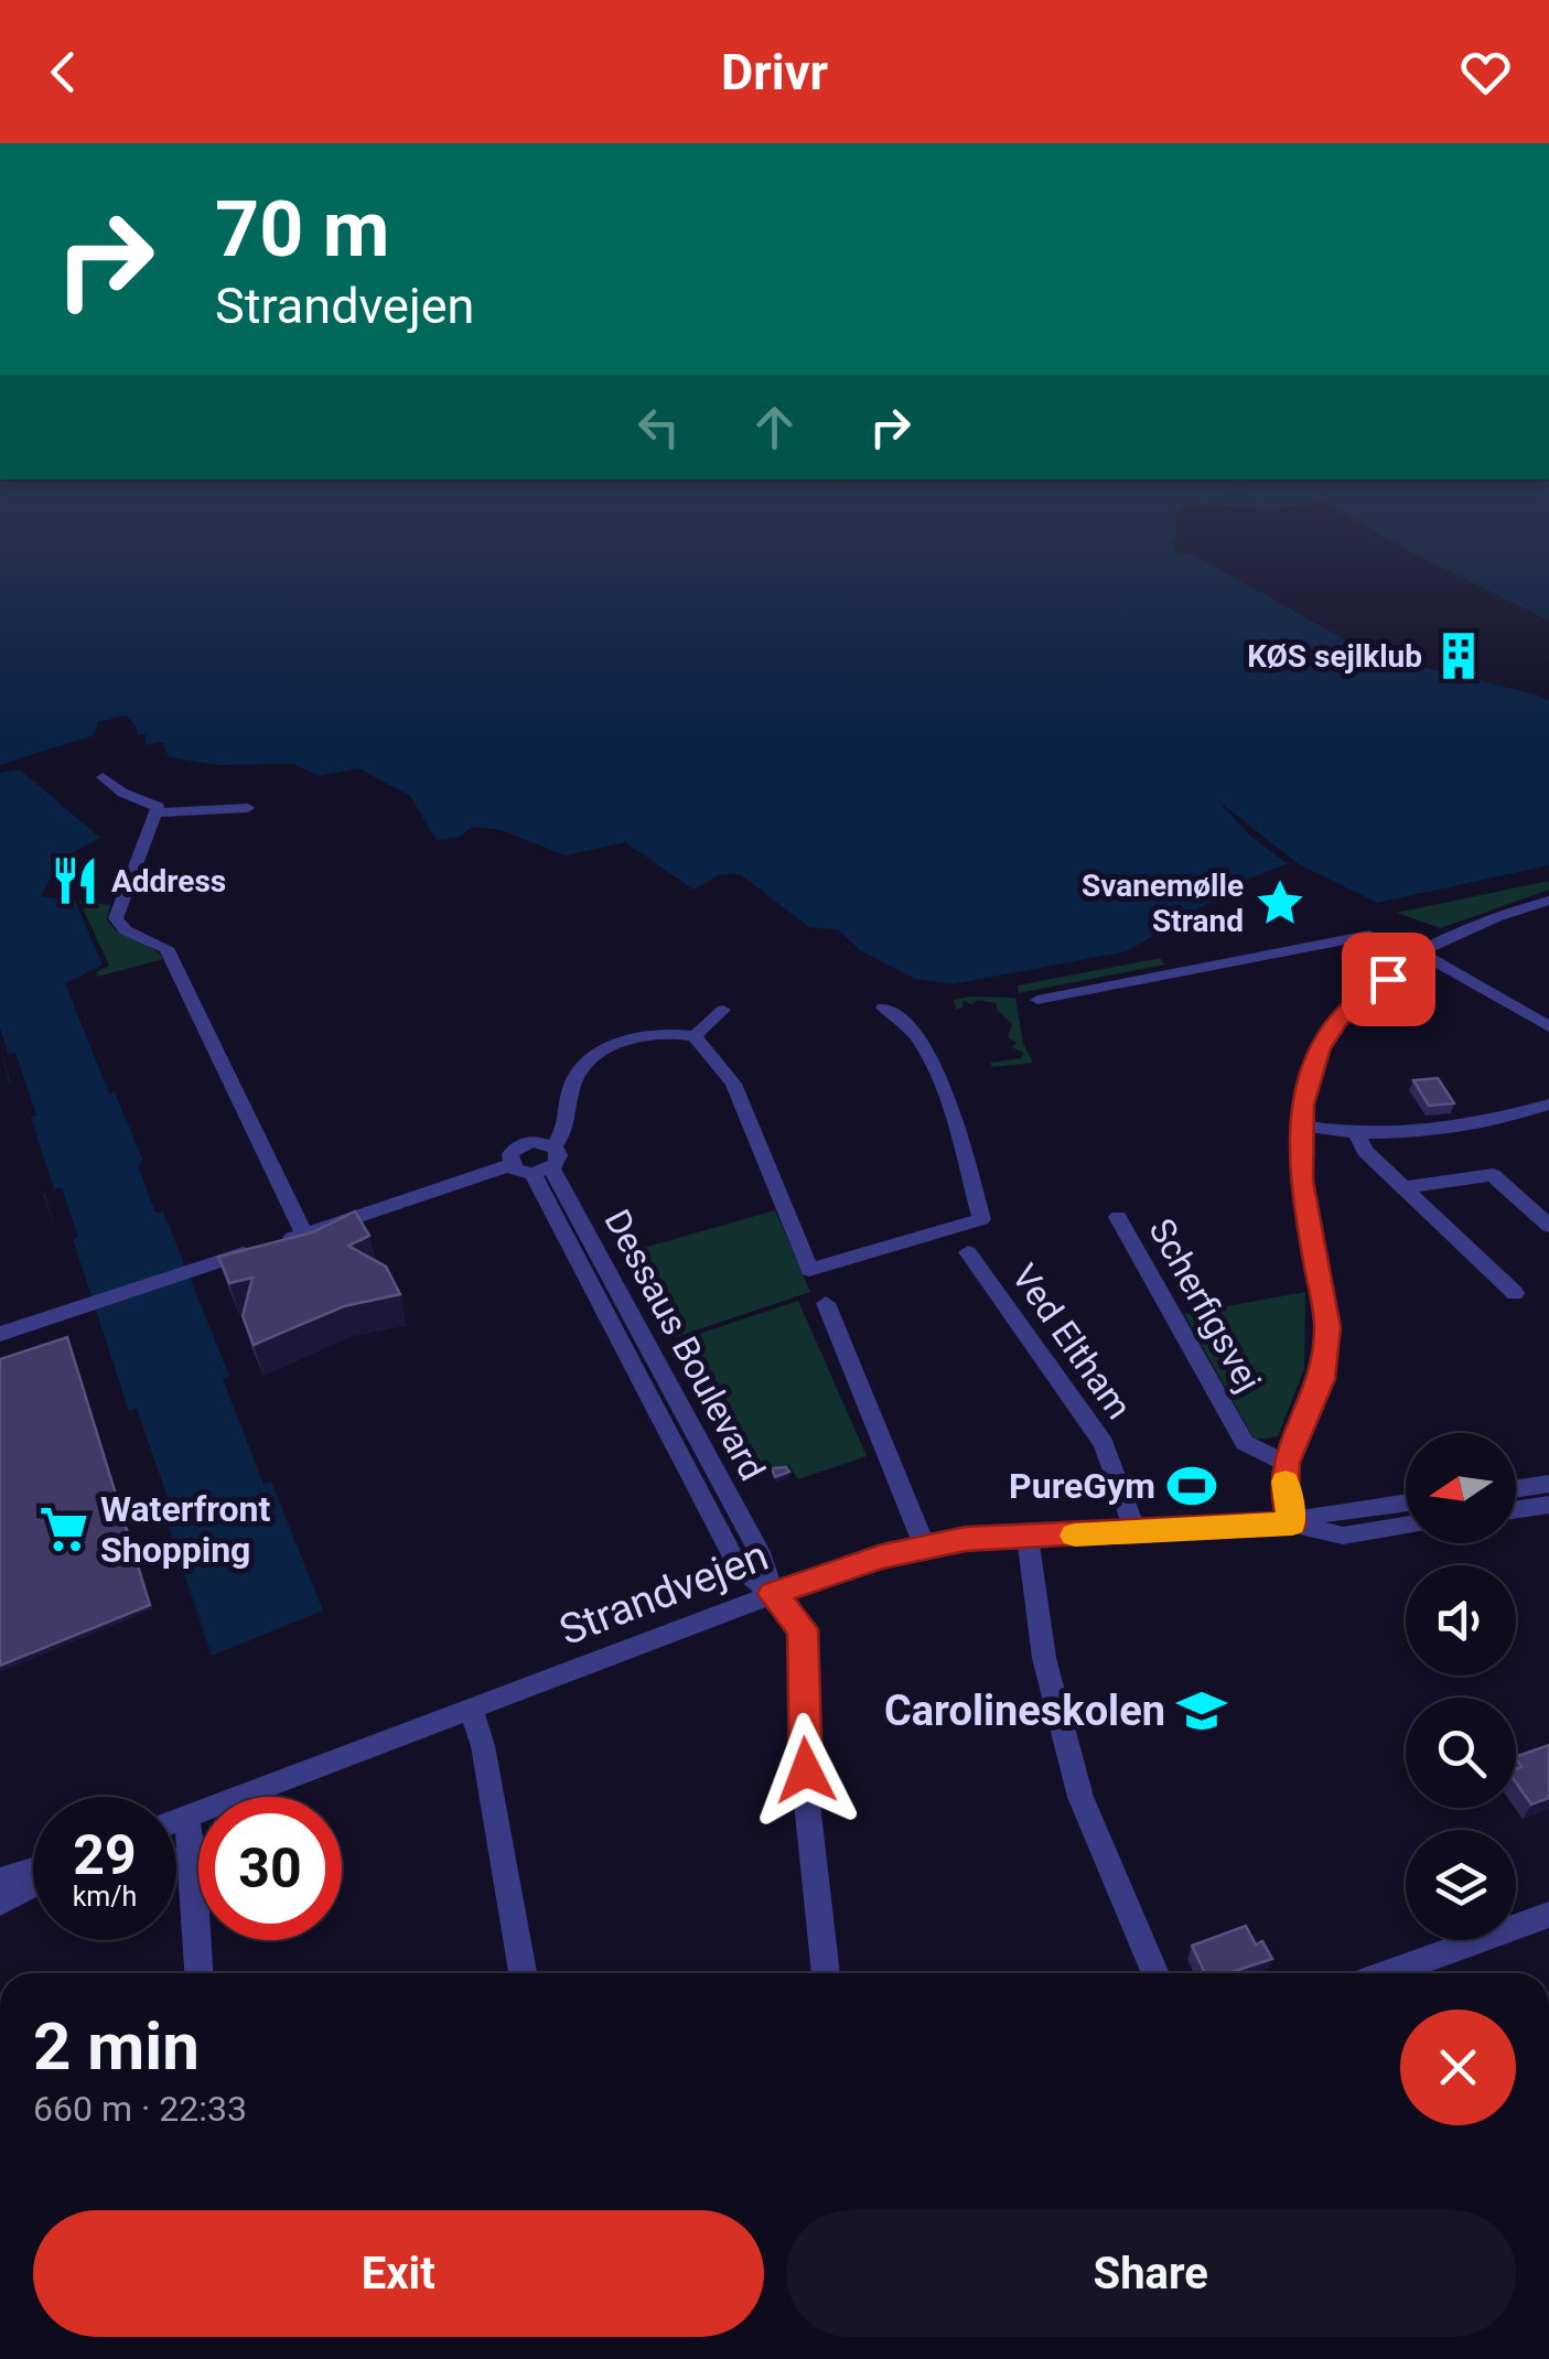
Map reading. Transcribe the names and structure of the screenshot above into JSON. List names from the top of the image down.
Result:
{
  "streets": {
    "street": [
      "Scherfigsvej",
      "Ved Eltham",
      "Dessaus Boulevard",
      "Strandvejen"
    ]
  },
  "crossings": [
    ["Ved Eltham", "Strandvejen"],
    ["Dessaus Boulevard", "Strandvejen"]
  ],
  "places": {
    "building": ["KØS sejlklub"],
    "restaurant": ["Address"],
    "place": ["Svanemølle Strand"],
    "sports": ["PureGym"],
    "supermarket": ["Waterfront Shopping"],
    "school or university": ["Carolineskolen"]
  },
  "north": "left",
  "page": {
    "header": "Drivr",
    "turn": ["70 m", "Strandvejen"],
    "speed": "29 km/h",
    "limit": "30",
    "heading": ["2 min", "660 m · 22:33"],
    "buttons": ["Exit", "Share"]
  }
}
